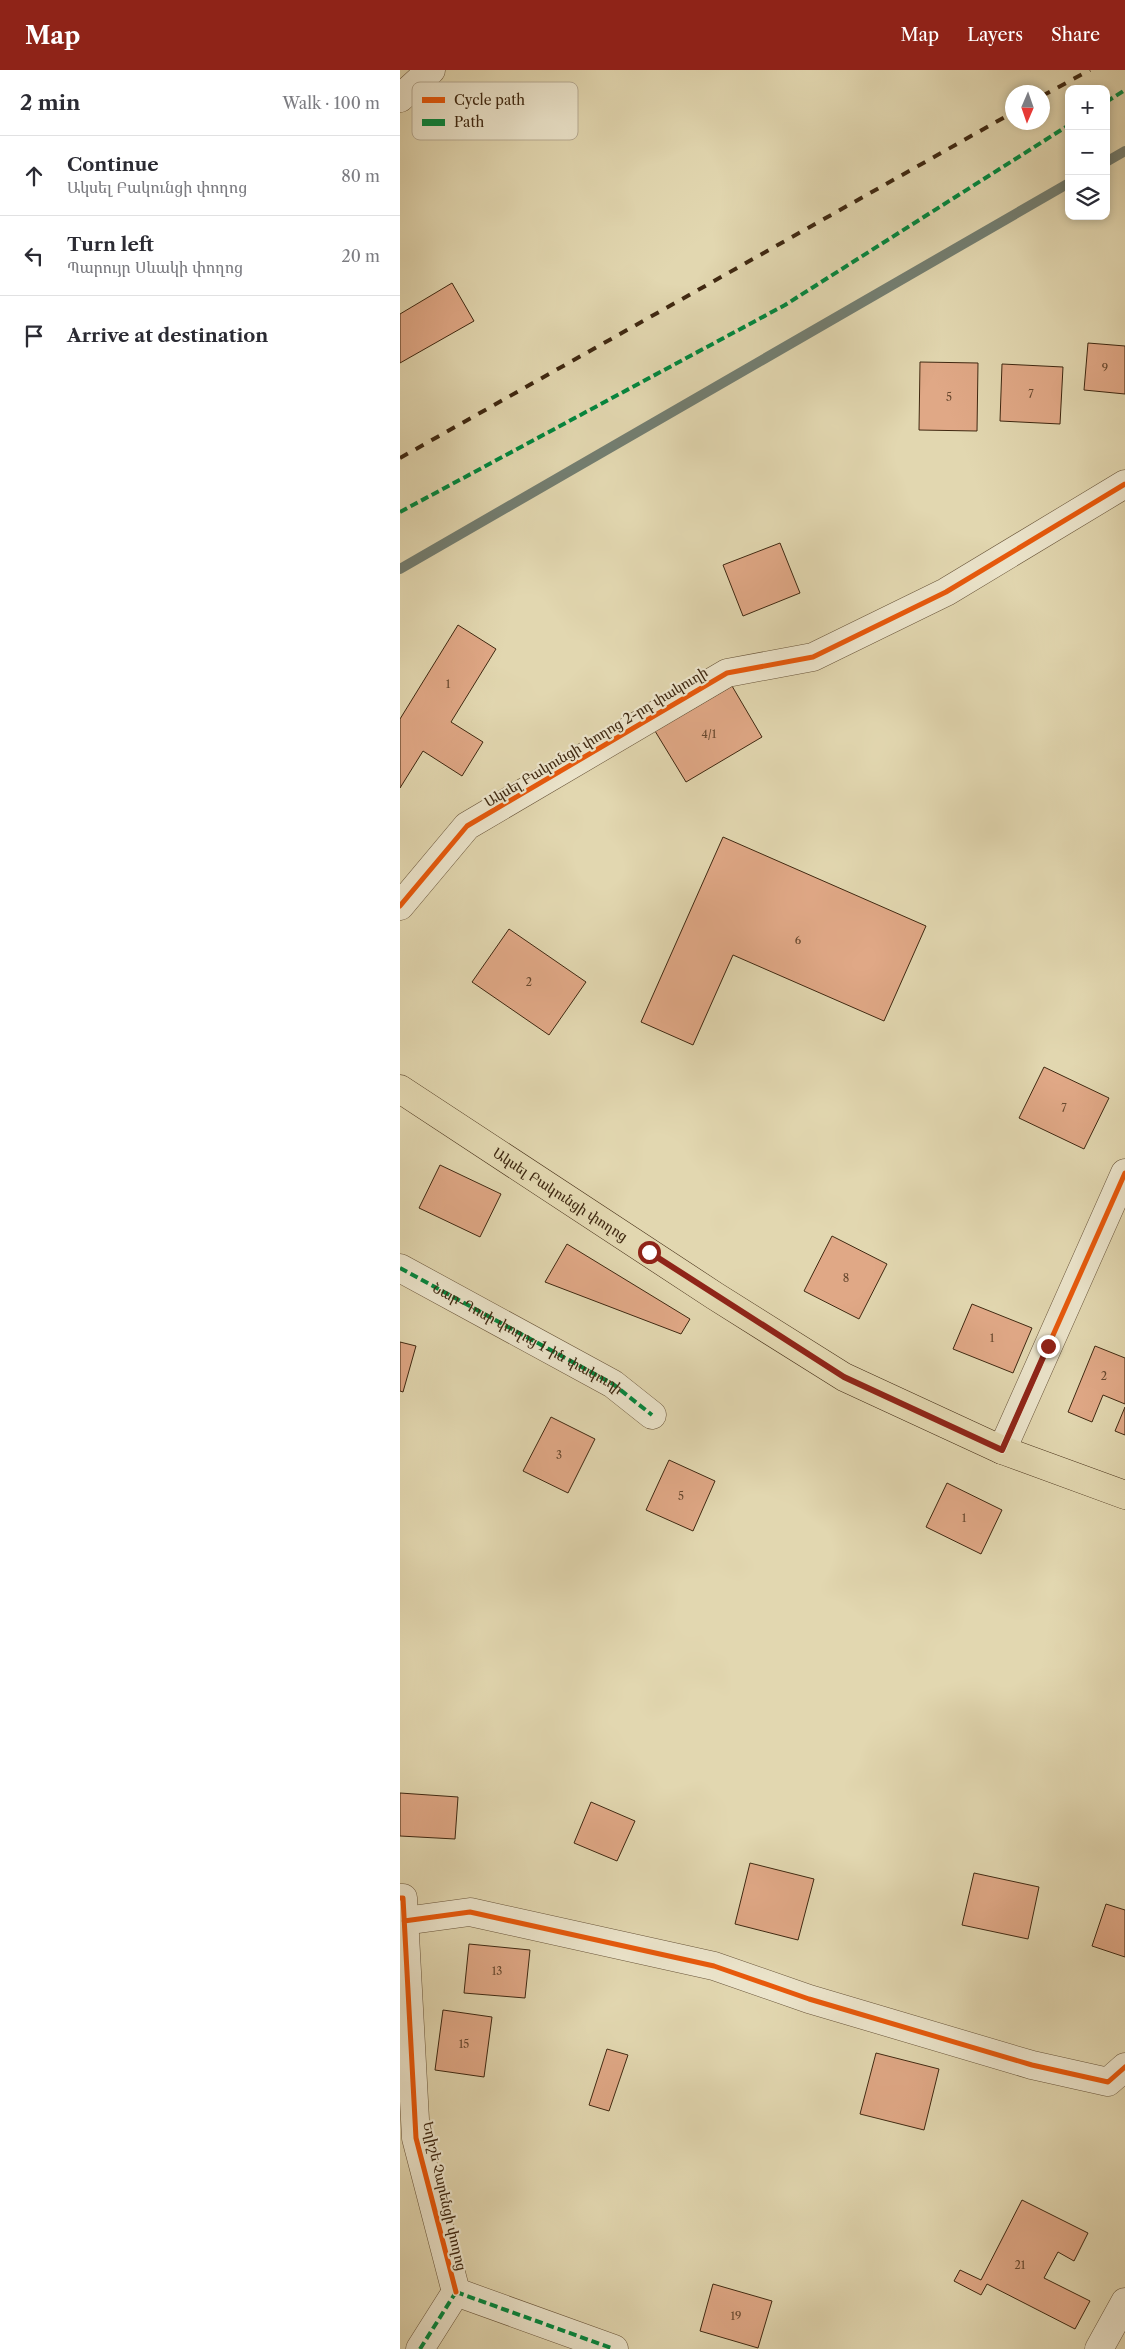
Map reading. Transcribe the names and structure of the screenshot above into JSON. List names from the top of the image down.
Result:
{
  "streets": {
    "main road": ["Ակսել Բակունցի փողոց"],
    "street": ["Ակսել Բակունցի փողոց 2-րդ փակուղի", "Նար-Դոսի փողոց 1-ին փակուղի", "Եղիշե Չարենցի փողոց"]
  },
  "house_numbers": [
    "9",
    "7",
    "5",
    "1",
    "4/1",
    "6",
    "2",
    "7",
    "8",
    "1",
    "2",
    "3",
    "5",
    "1",
    "13",
    "15",
    "21",
    "19"
  ],
  "legend": ["Cycle path", "Path"],
  "north": "bottom",
  "page": {
    "header": "Map",
    "nav": ["Map", "Layers", "Share"],
    "heading": ["2 min", "Walk · 100 m"],
    "map_buttons": ["+", "−"],
    "list": [
      ["Continue", "Ակսել Բակունցի փողոց", "80 m"],
      ["Turn left", "Պարույր Սևակի փողոց", "20 m"],
      "Arrive at destination"
    ]
  }
}
